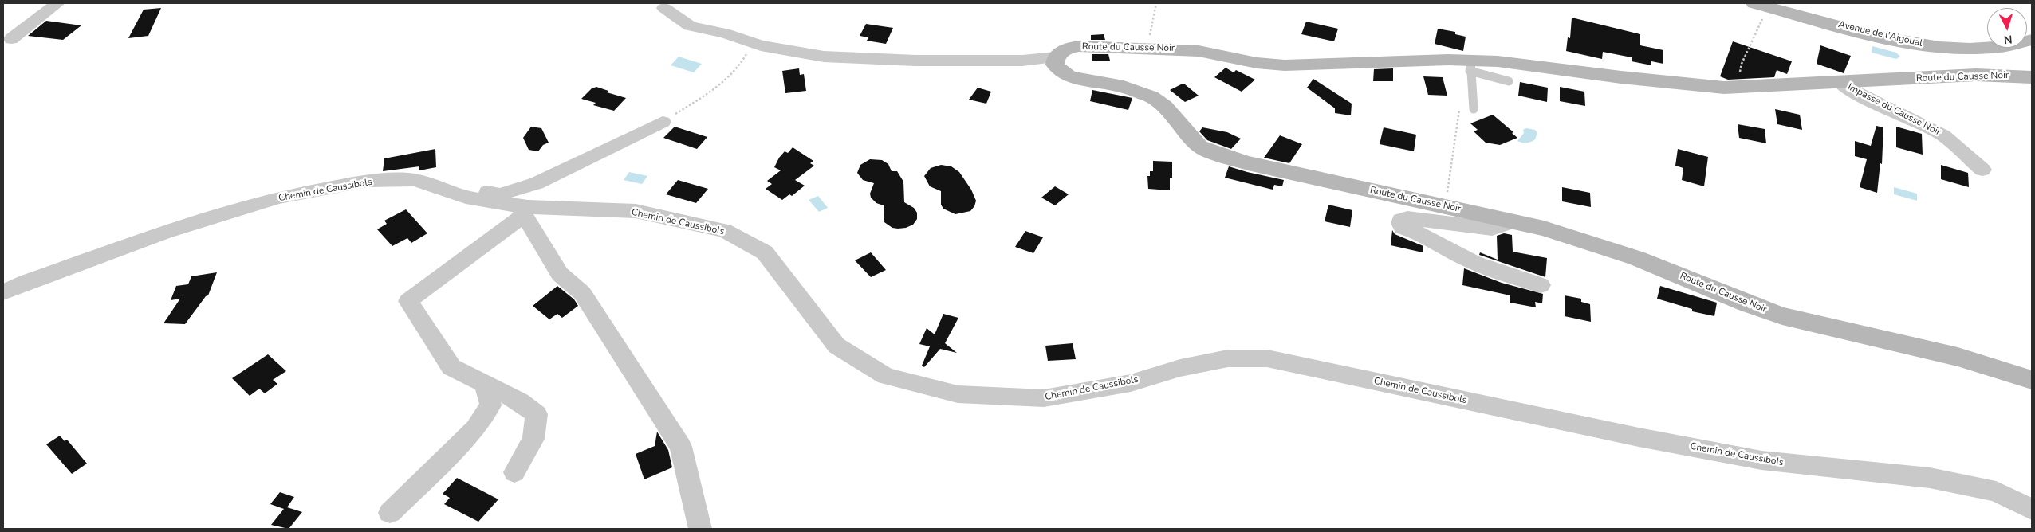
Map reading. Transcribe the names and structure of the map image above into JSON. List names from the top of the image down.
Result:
{
  "streets": {
    "street": [
      "Avenue de l'Aigoual",
      "Route du Causse Noir",
      "Impasse du Causse Noir",
      "Chemin de Caussibols"
    ]
  },
  "crossings": [
    ["Route du Causse Noir", "Impasse du Causse Noir"]
  ],
  "north": "bottom"
}
